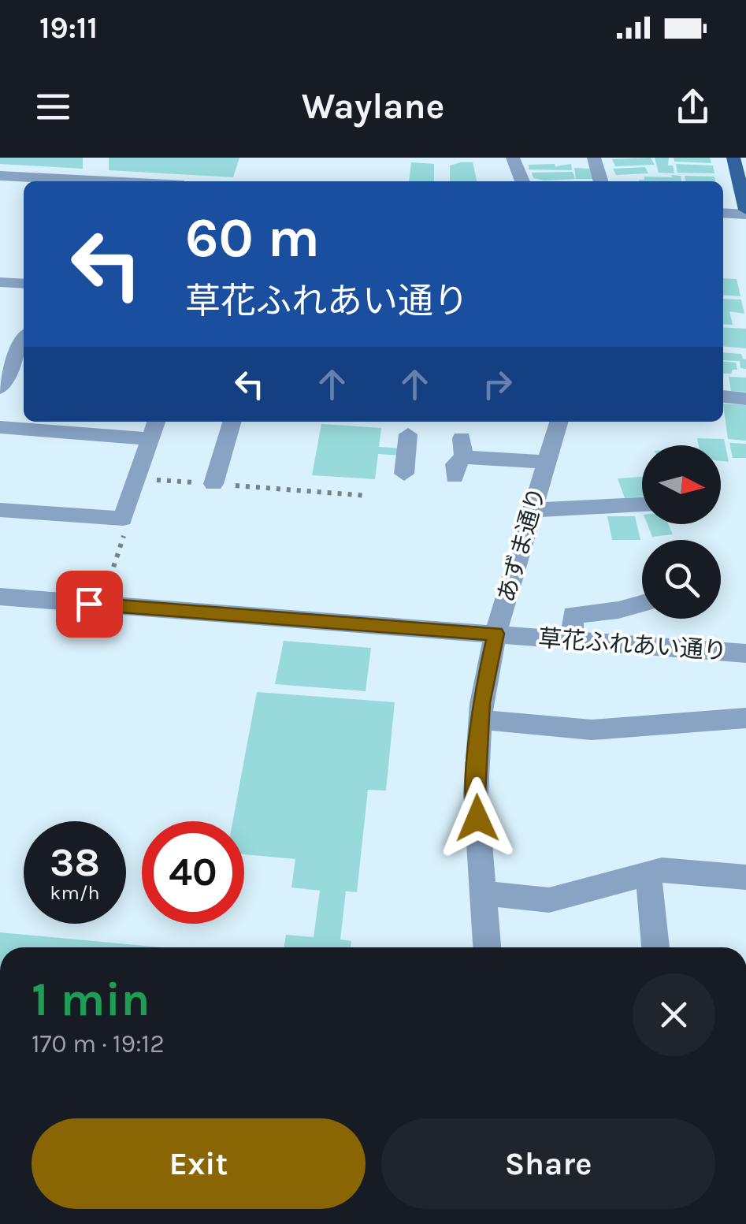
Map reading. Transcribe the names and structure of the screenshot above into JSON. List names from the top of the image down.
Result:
{
  "streets": {
    "street": ["あずま通り", "草花ふれあい通り"]
  },
  "crossings": [
    ["あずま通り", "草花ふれあい通り"]
  ],
  "north": "right",
  "page": {
    "status": "19:11",
    "header": "Waylane",
    "turn": ["60 m", "草花ふれあい通り"],
    "speed": "38 km/h",
    "limit": "40",
    "heading": ["1 min", "170 m · 19:12"],
    "buttons": ["Exit", "Share"]
  }
}
